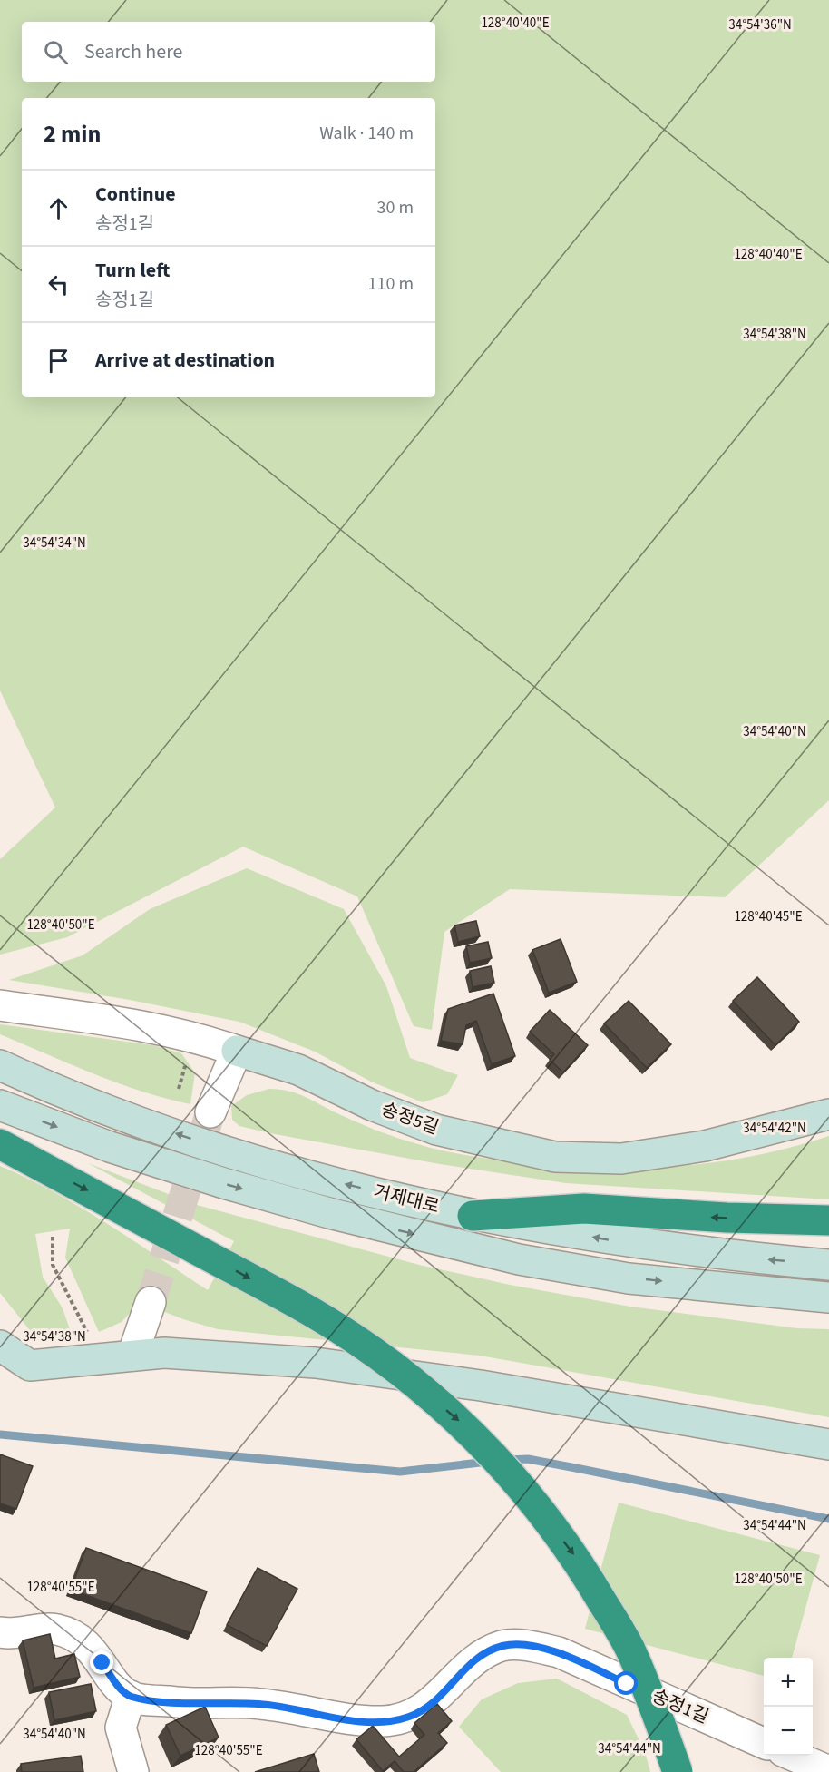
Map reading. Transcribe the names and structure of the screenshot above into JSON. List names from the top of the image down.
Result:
{
  "streets": {
    "street": ["송정5길", "거제대로", "송정1길"]
  },
  "page": {
    "search": "Search here",
    "heading": ["2 min", "Walk · 140 m"],
    "list": [
      ["Continue", "송정1길", "30 m"],
      ["Turn left", "송정1길", "110 m"],
      "Arrive at destination"
    ],
    "map_buttons": ["+", "−"]
  },
  "coordinates": [
    "128°40'40\"E",
    "34°54'36\"N",
    "34°54'38\"N",
    "34°54'34\"N",
    "34°54'40\"N",
    "128°40'45\"E",
    "128°40'50\"E",
    "34°54'42\"N",
    "34°54'44\"N",
    "128°40'55\"E"
  ]
}
